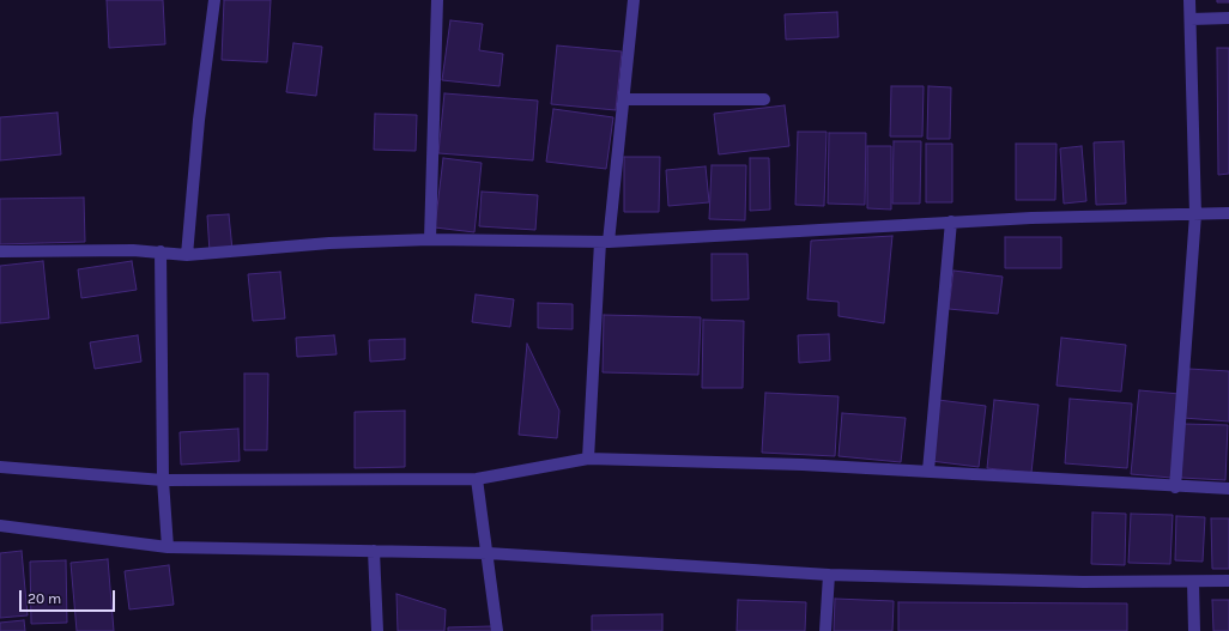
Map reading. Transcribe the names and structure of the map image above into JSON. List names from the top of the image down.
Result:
{
  "scale_bar": "20 m"
}
